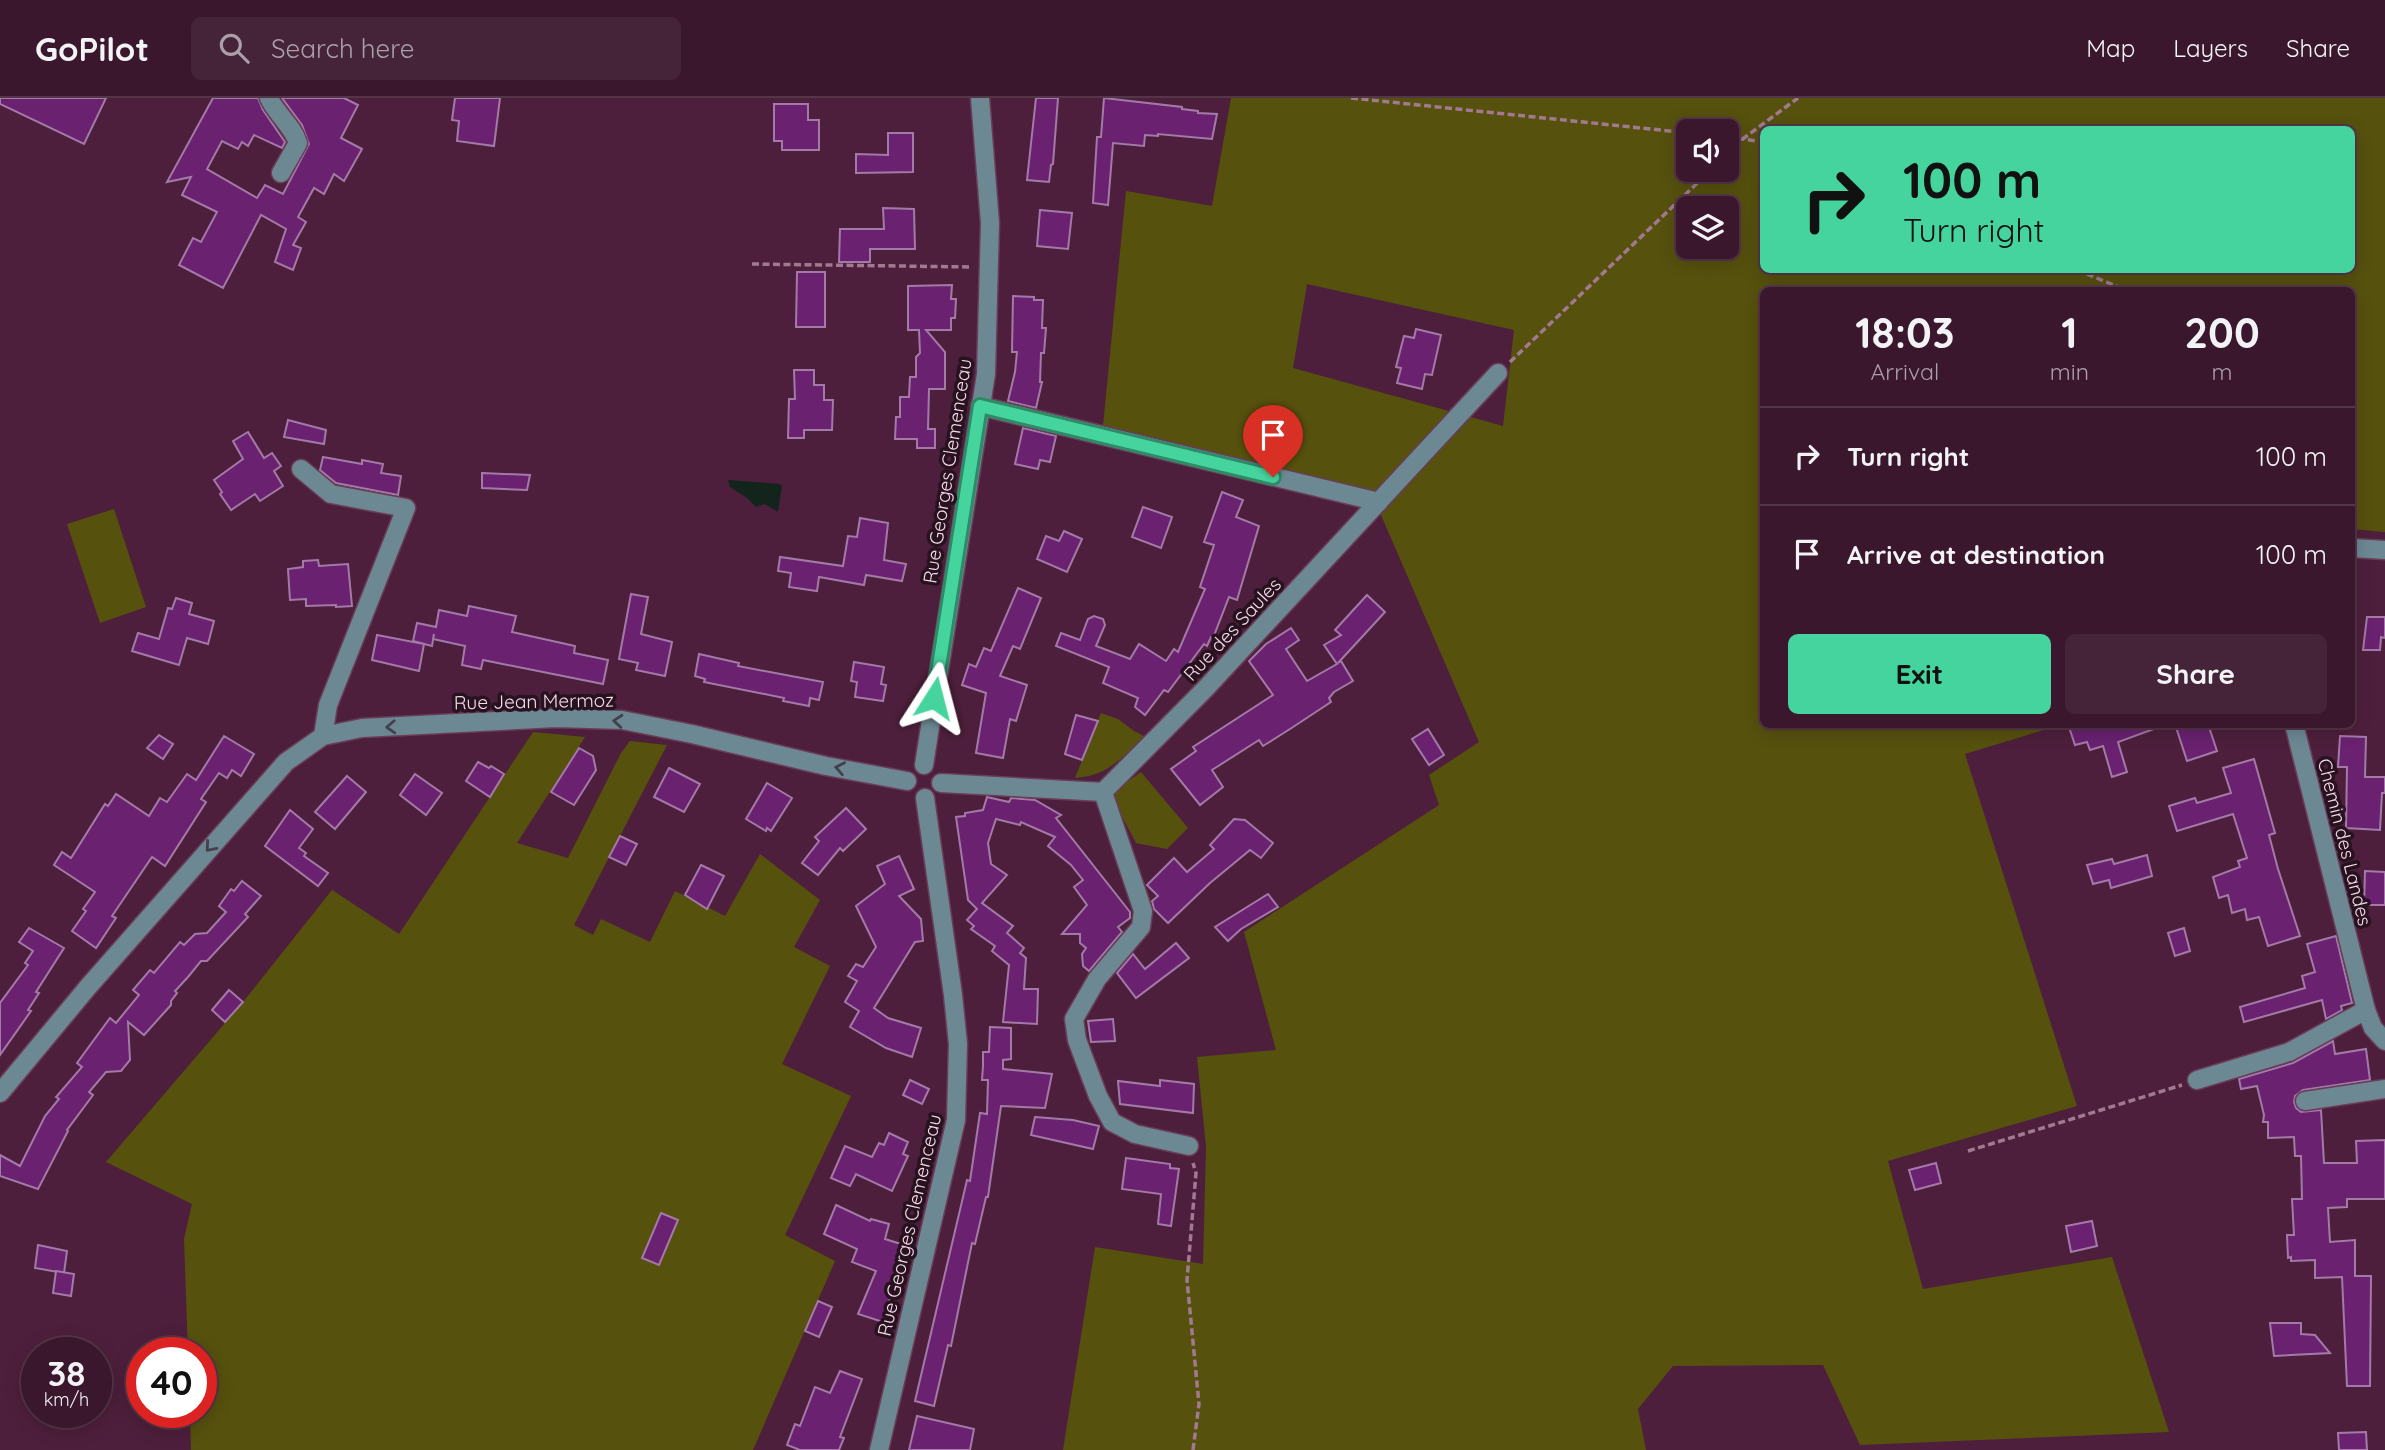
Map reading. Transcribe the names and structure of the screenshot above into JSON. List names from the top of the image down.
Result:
{
  "streets": {
    "street": [
      "Rue Georges Clemenceau",
      "Rue des Saules",
      "Rue Jean Mermoz",
      "Chemin des Landes"
    ]
  },
  "crossings": [
    ["Rue Georges Clemenceau", "Rue Jean Mermoz"]
  ],
  "one_way": ["Rue Jean Mermoz"],
  "page": {
    "header": "GoPilot",
    "search": "Search here",
    "nav": ["Map", "Layers", "Share"],
    "turn": ["100 m", "Turn right"],
    "eta": [
      "18:03",
      "Arrival",
      "1",
      "min",
      "200",
      "m"
    ],
    "list": [
      {
        "name": "Turn right",
        "value": "100 m"
      },
      {
        "name": "Arrive at destination",
        "value": "100 m"
      }
    ],
    "buttons": ["Exit", "Share"],
    "speed": "38 km/h",
    "limit": "40"
  }
}
